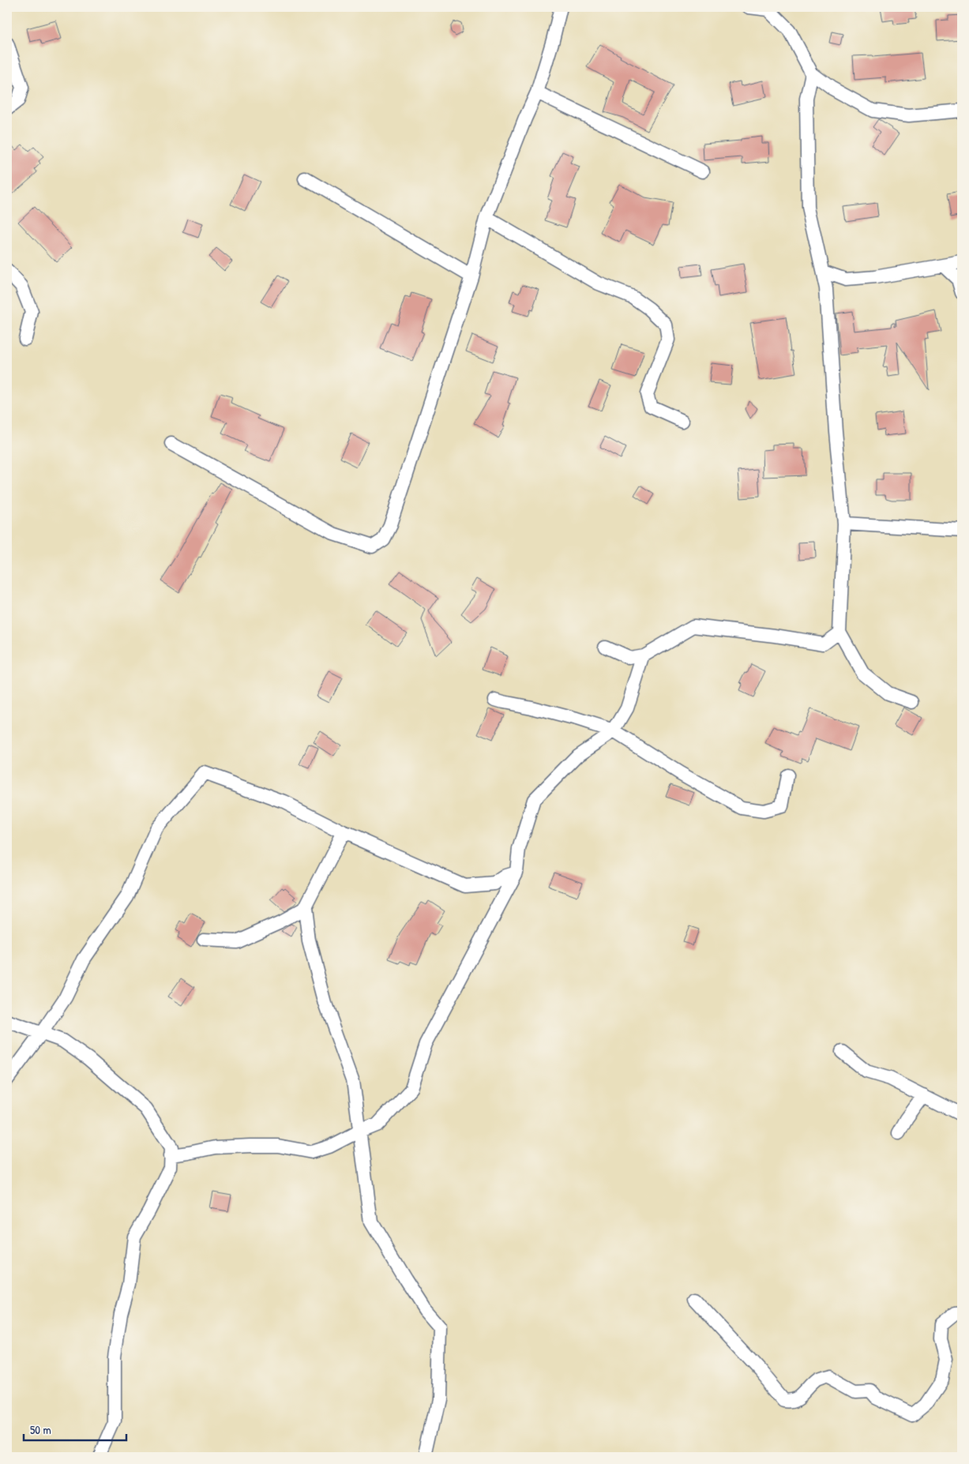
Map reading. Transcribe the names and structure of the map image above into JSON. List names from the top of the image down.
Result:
{
  "scale_bar": "50 m"
}
